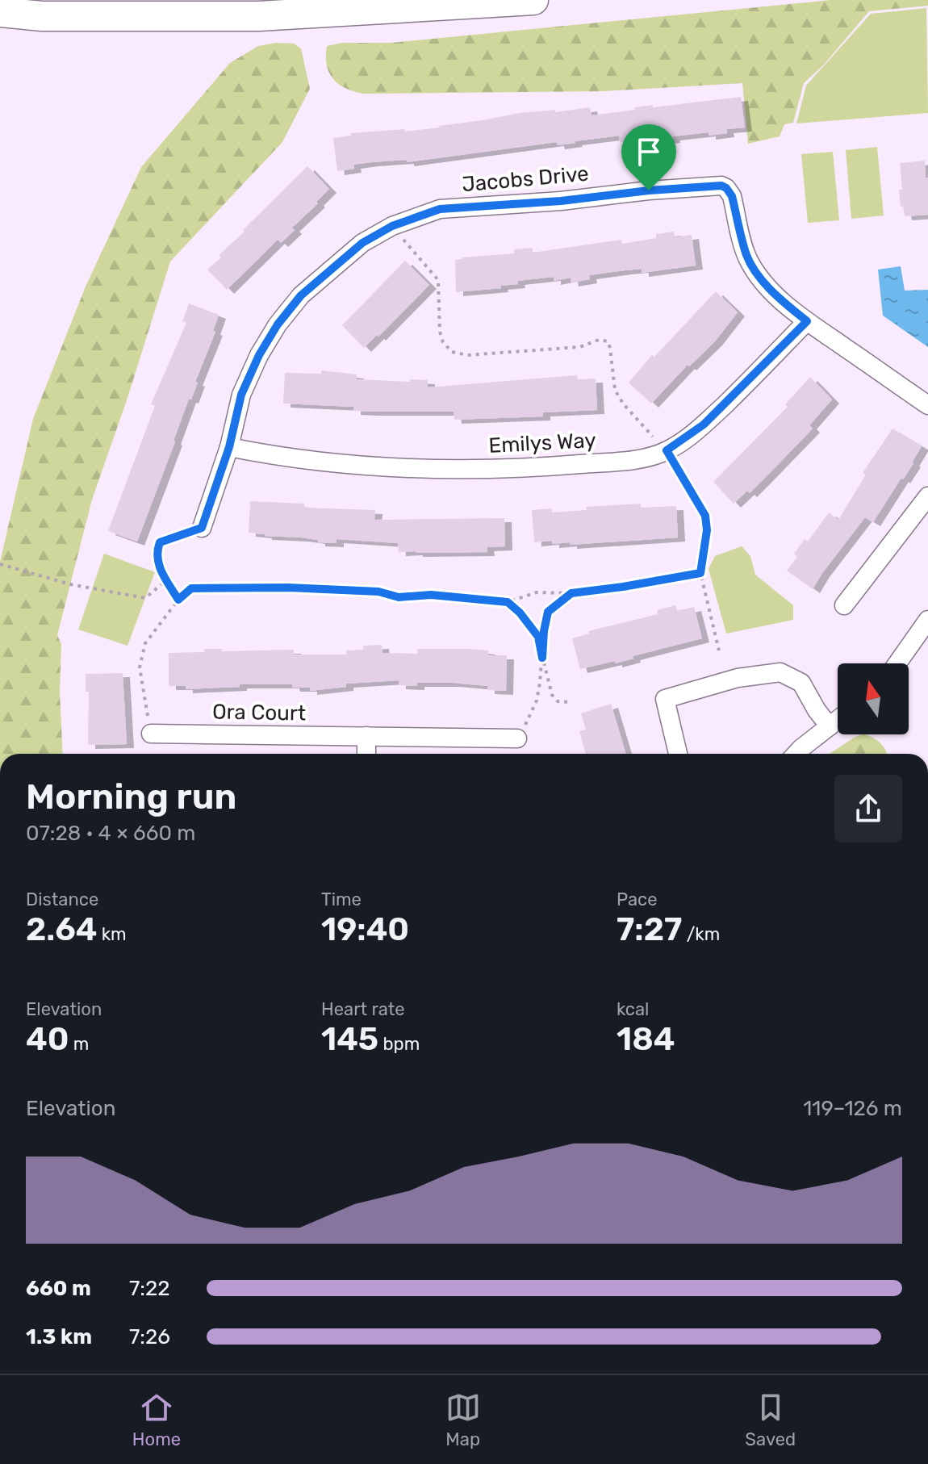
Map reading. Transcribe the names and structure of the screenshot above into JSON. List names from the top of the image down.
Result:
{
  "streets": {
    "street": ["Jacobs Drive", "Emilys Way", "Ora Court"]
  },
  "crossings": [
    ["Jacobs Drive", "Emilys Way"]
  ],
  "north": "top",
  "page": {
    "heading": ["Morning run", "07:28 · 4 × 660 m"],
    "stats": [
      ["Distance", "2.64 km"],
      ["Time", "19:40"],
      ["Pace", "7:27 /km"],
      ["Elevation", "40 m"],
      ["Heart rate", "145 bpm"],
      ["kcal", "184"]
    ],
    "chart": ["Elevation", "119–126 m"],
    "list": [
      {
        "name": "660 m",
        "note": "7:22"
      },
      {
        "name": "1.3 km",
        "note": "7:26"
      }
    ],
    "tabs": ["Home", "Map", "Saved"]
  }
}
